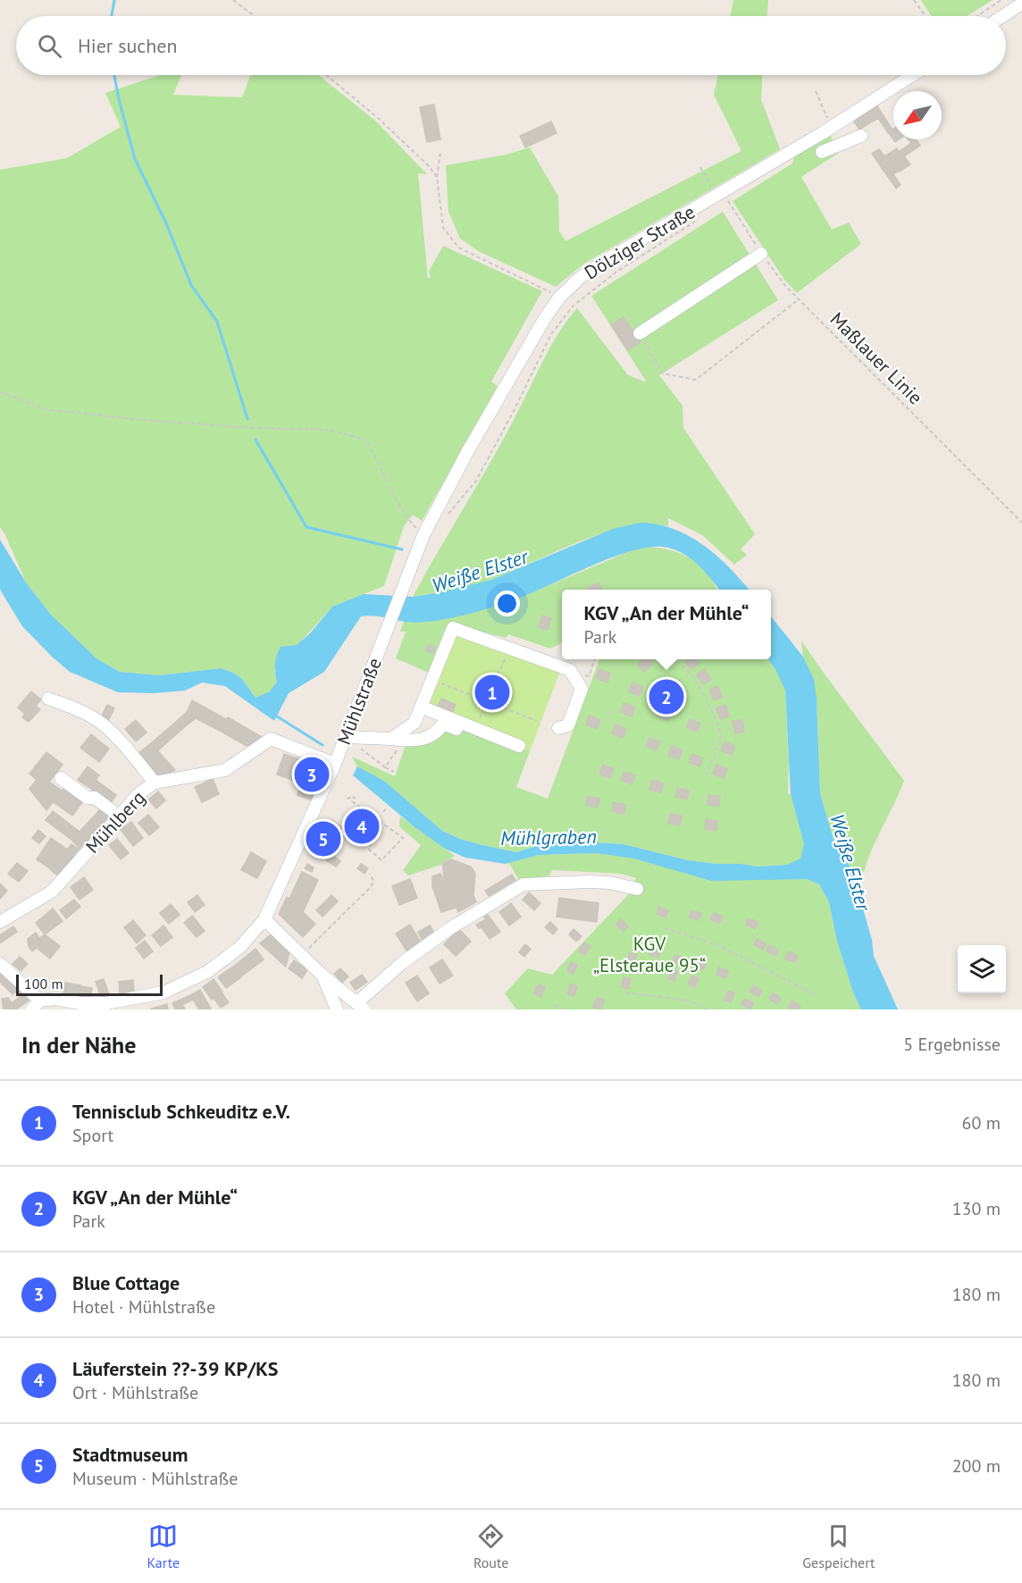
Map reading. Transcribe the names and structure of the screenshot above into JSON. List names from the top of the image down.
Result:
{
  "streets": {
    "street": ["Dölziger Straße", "Mühlstraße", "Mühlberg"],
    "path": ["Maßlauer Linie"]
  },
  "crossings": [
    ["Dölziger Straße", "Maßlauer Linie"],
    ["Dölziger Straße", "Mühlstraße"],
    ["Mühlstraße", "Mühlberg"]
  ],
  "water": ["Weiße Elster", "Mühlgraben"],
  "parks": ["KGV „Elsteraue 95“"],
  "scale_bar": "100 m",
  "north": "bottom left",
  "page": {
    "search": "Hier suchen",
    "popup": ["KGV „An der Mühle“", "Park"],
    "pins": [
      "1",
      "2",
      "3",
      "4",
      "5"
    ],
    "scale": "100 m",
    "heading": ["In der Nähe", "5 Ergebnisse"],
    "list": [
      {
        "mark": "1",
        "name": "Tennisclub Schkeuditz e.V.",
        "note": "Sport",
        "value": "60 m"
      },
      {
        "mark": "2",
        "name": "KGV „An der Mühle“",
        "note": "Park",
        "value": "130 m"
      },
      {
        "mark": "3",
        "name": "Blue Cottage",
        "note": "Hotel · Mühlstraße",
        "value": "180 m"
      },
      {
        "mark": "4",
        "name": "Läuferstein ??-39 KP/KS",
        "note": "Ort · Mühlstraße",
        "value": "180 m"
      },
      {
        "mark": "5",
        "name": "Stadtmuseum",
        "note": "Museum · Mühlstraße",
        "value": "200 m"
      }
    ],
    "nav": ["Karte", "Route", "Gespeichert"]
  }
}
